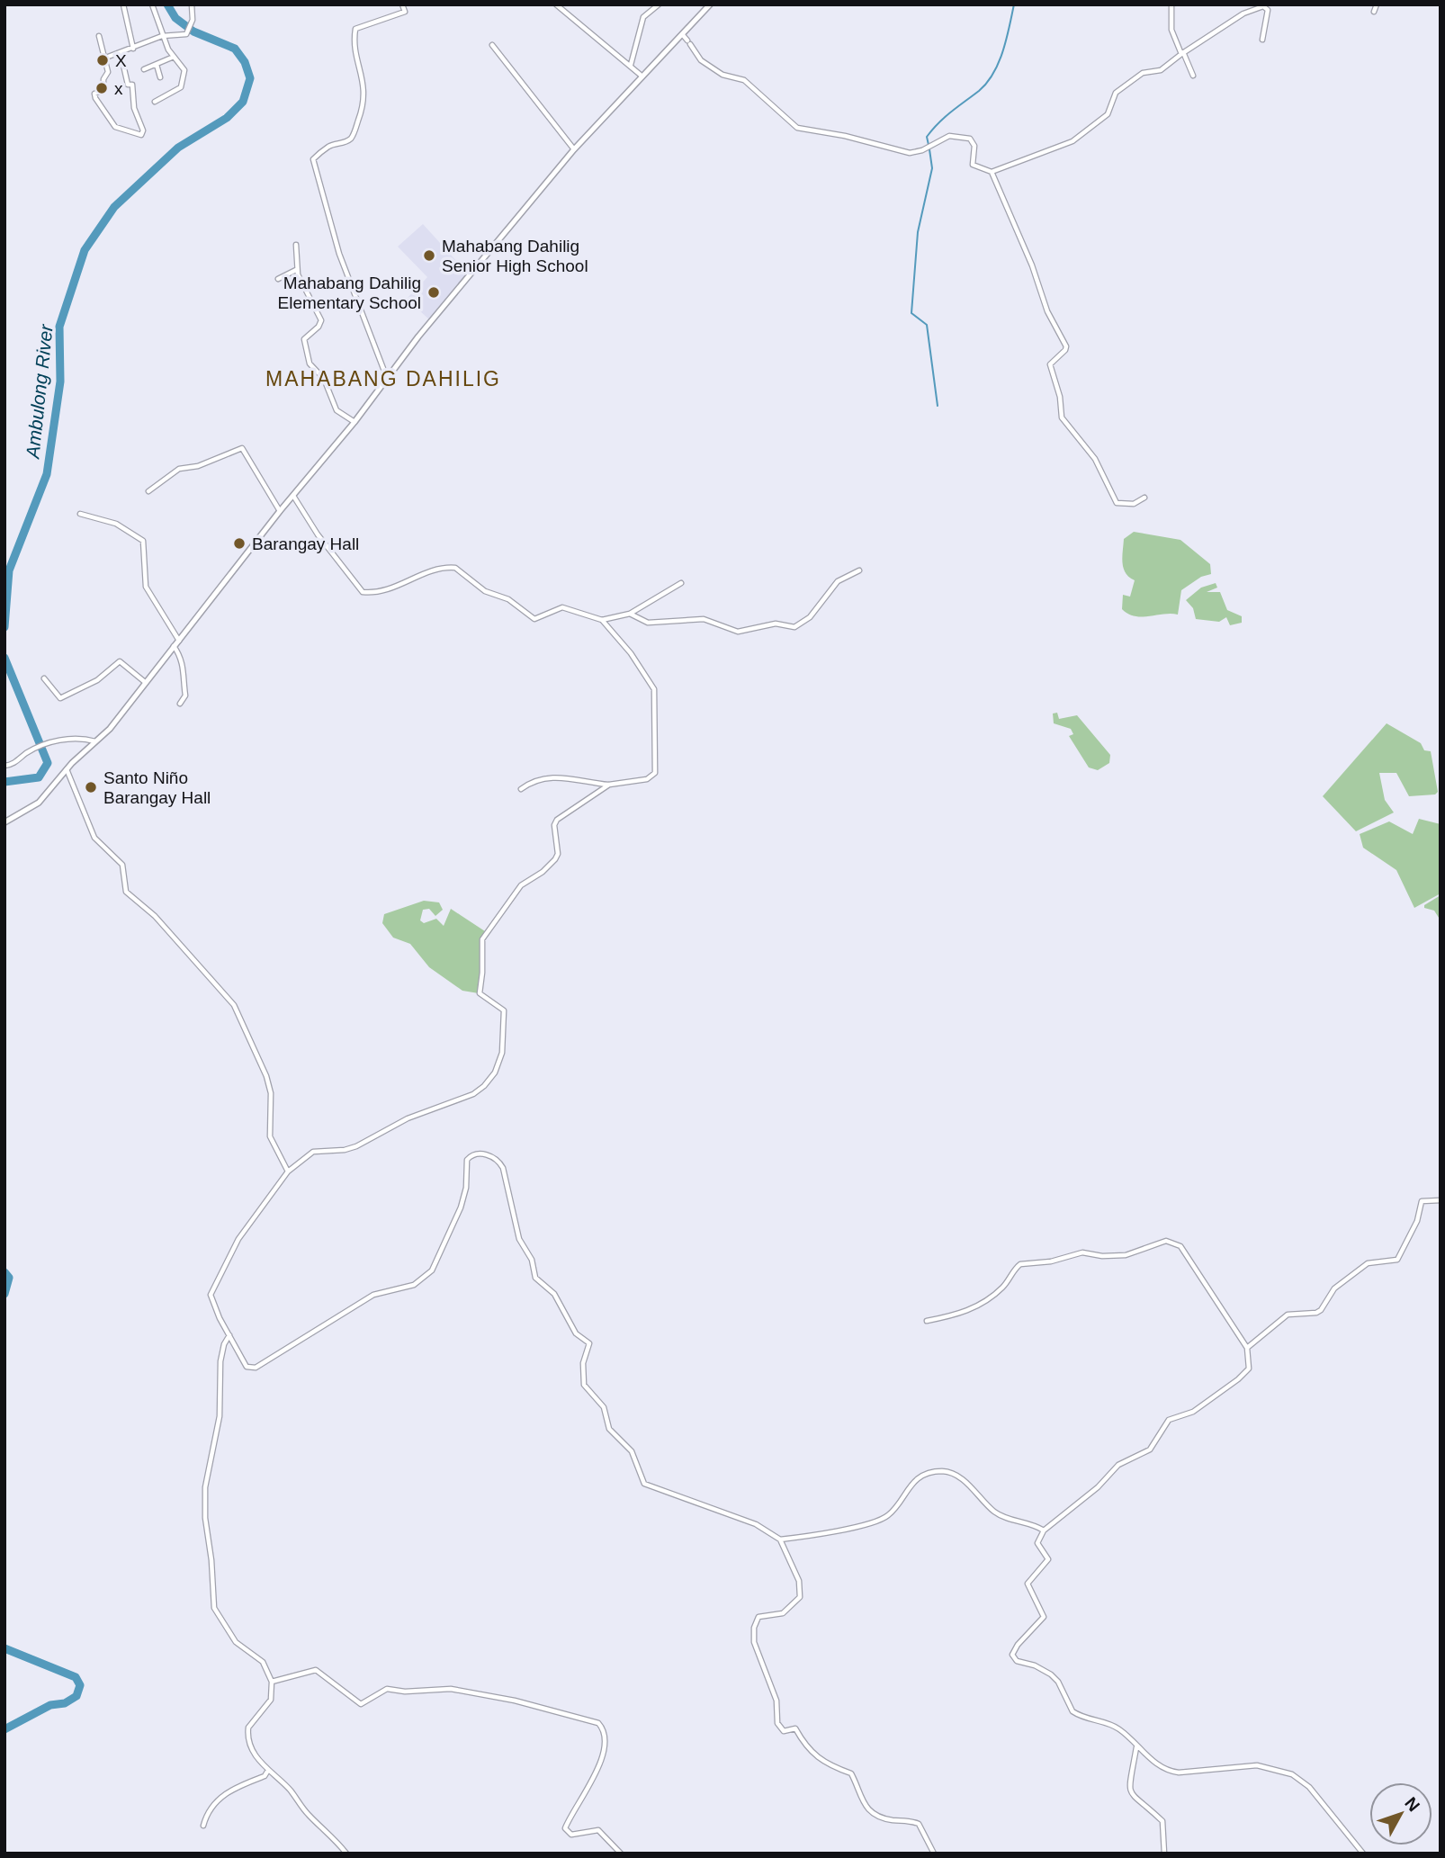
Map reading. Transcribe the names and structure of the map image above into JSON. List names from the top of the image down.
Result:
{
  "districts": ["MAHABANG DAHILIG"],
  "water": ["Ambulong River"],
  "places": [
    "X",
    "x",
    "Mahabang Dahilig Senior High School",
    "Mahabang Dahilig Elementary School",
    "Barangay Hall",
    "Santo Niño Barangay Hall"
  ],
  "north": "top right"
}
